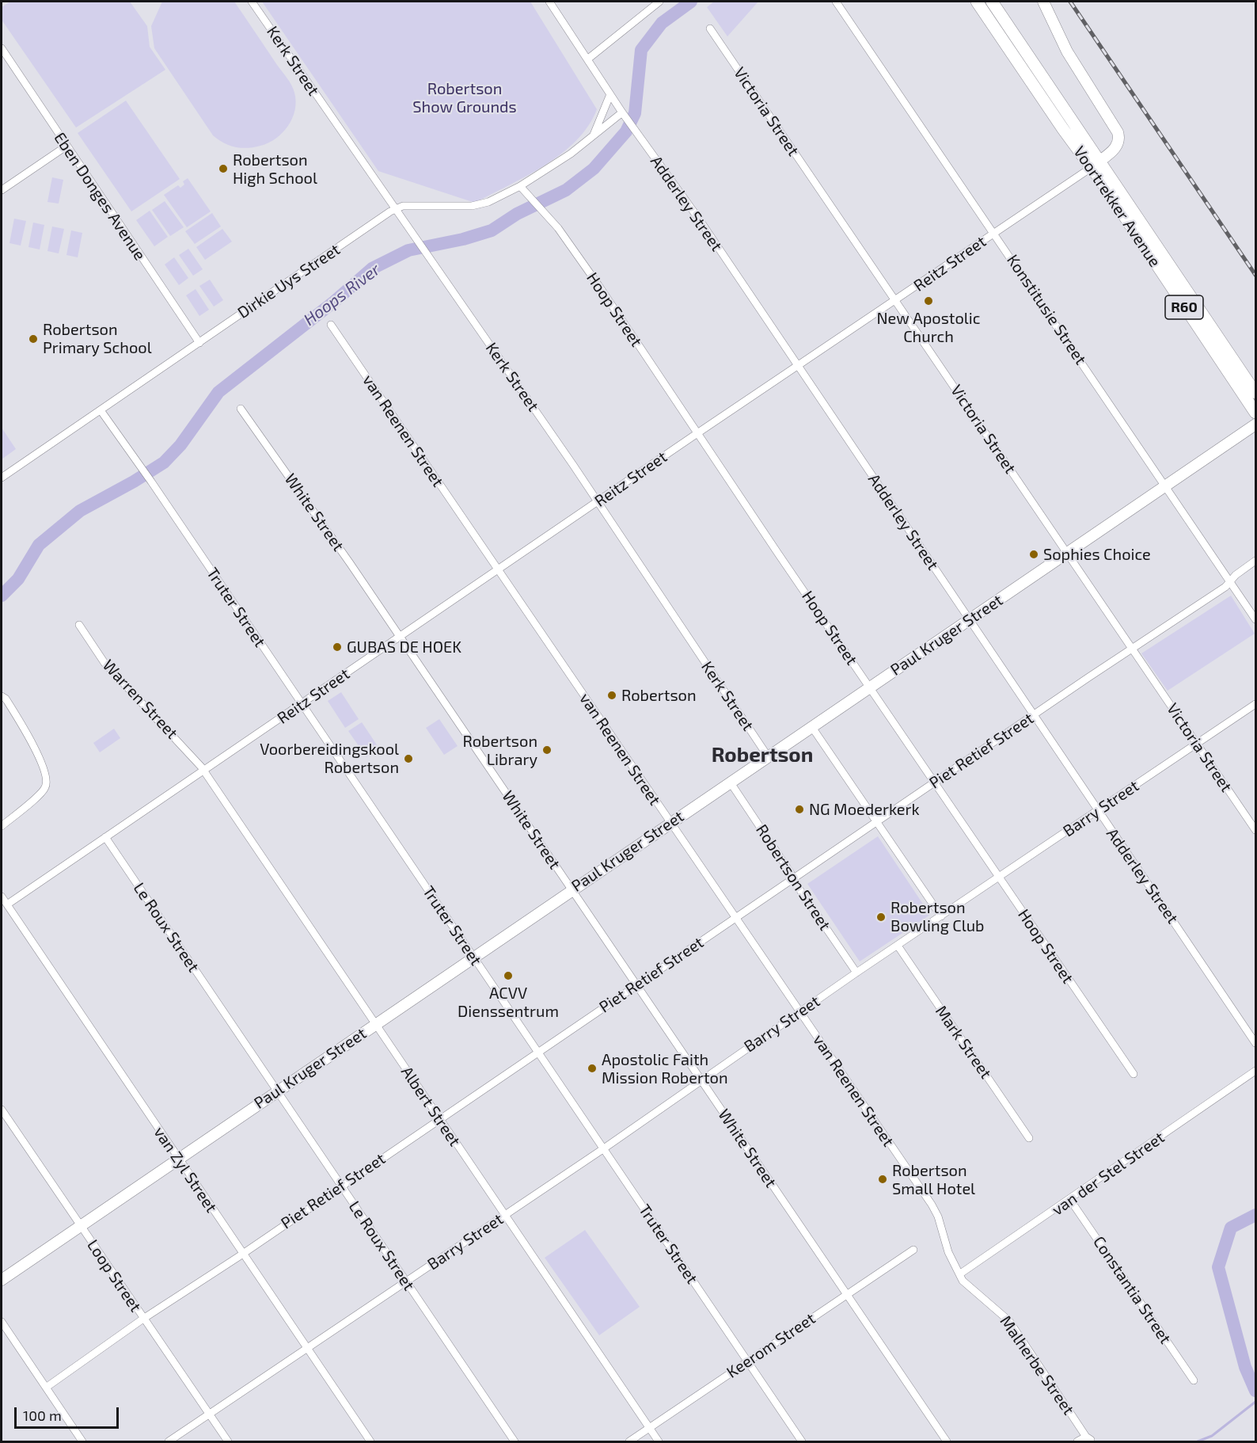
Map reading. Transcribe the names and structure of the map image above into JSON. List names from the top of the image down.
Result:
{
  "streets": {
    "main road": ["Voortrekker Avenue", "R60"],
    "street": [
      "Kerk Street",
      "Victoria Street",
      "Eben Donges Avenue",
      "Adderley Street",
      "Reitz Street",
      "Dirkie Uys Street",
      "Hoop Street",
      "Konstitusie Street",
      "van Reenen Street",
      "White Street",
      "Truter Street",
      "Paul Kruger Street",
      "Warren Street",
      "Piet Retief Street",
      "Barry Street",
      "Robertson Street",
      "Le Roux Street",
      "Mark Street",
      "Albert Street",
      "van Zyl Street",
      "van der Stel Street",
      "Loop Street",
      "Constantia Street",
      "Keerom Street",
      "Malherbe Street"
    ]
  },
  "crossings": [
    ["Kerk Street", "Reitz Street"],
    ["Kerk Street", "Dirkie Uys Street"],
    ["Kerk Street", "Paul Kruger Street"],
    ["Victoria Street", "Reitz Street"],
    ["Victoria Street", "Paul Kruger Street"],
    ["Victoria Street", "Piet Retief Street"],
    ["Victoria Street", "Barry Street"],
    ["Eben Donges Avenue", "Dirkie Uys Street"],
    ["Adderley Street", "Reitz Street"],
    ["Adderley Street", "Dirkie Uys Street"],
    ["Adderley Street", "Paul Kruger Street"],
    ["Adderley Street", "Piet Retief Street"],
    ["Adderley Street", "Barry Street"],
    ["Voortrekker Avenue", "Reitz Street"],
    ["Reitz Street", "Hoop Street"],
    ["Reitz Street", "Konstitusie Street"],
    ["Reitz Street", "van Reenen Street"],
    ["Reitz Street", "White Street"],
    ["Reitz Street", "Truter Street"],
    ["Reitz Street", "Warren Street"],
    ["Reitz Street", "Le Roux Street"],
    ["Reitz Street", "Albert Street"],
    ["Reitz Street", "van Zyl Street"],
    ["Dirkie Uys Street", "Hoop Street"],
    ["Dirkie Uys Street", "Truter Street"],
    ["Hoop Street", "Paul Kruger Street"],
    ["Hoop Street", "Piet Retief Street"],
    ["Hoop Street", "Barry Street"],
    ["Konstitusie Street", "Paul Kruger Street"],
    ["Konstitusie Street", "Piet Retief Street"],
    ["van Reenen Street", "Paul Kruger Street"],
    ["van Reenen Street", "Piet Retief Street"],
    ["van Reenen Street", "Barry Street"],
    ["van Reenen Street", "van der Stel Street"],
    ["van Reenen Street", "Malherbe Street"],
    ["White Street", "Paul Kruger Street"],
    ["White Street", "Piet Retief Street"],
    ["White Street", "Barry Street"],
    ["White Street", "Keerom Street"],
    ["Truter Street", "Paul Kruger Street"],
    ["Truter Street", "Piet Retief Street"],
    ["Truter Street", "Barry Street"],
    ["Truter Street", "Keerom Street"],
    ["Paul Kruger Street", "Robertson Street"],
    ["Paul Kruger Street", "Le Roux Street"],
    ["Paul Kruger Street", "Albert Street"],
    ["Paul Kruger Street", "van Zyl Street"],
    ["Paul Kruger Street", "Loop Street"],
    ["Warren Street", "Albert Street"],
    ["Piet Retief Street", "Robertson Street"],
    ["Piet Retief Street", "Le Roux Street"],
    ["Piet Retief Street", "Albert Street"],
    ["Piet Retief Street", "van Zyl Street"],
    ["Piet Retief Street", "Loop Street"],
    ["Barry Street", "Robertson Street"],
    ["Barry Street", "Le Roux Street"],
    ["Barry Street", "Mark Street"],
    ["Barry Street", "Albert Street"],
    ["Barry Street", "van Zyl Street"],
    ["Barry Street", "Loop Street"],
    ["Albert Street", "Keerom Street"],
    ["van der Stel Street", "Constantia Street"],
    ["van der Stel Street", "Malherbe Street"]
  ],
  "districts": ["Robertson"],
  "water": ["Hoops River"],
  "parks": ["Robertson Show Grounds"],
  "places": [
    "Robertson High School",
    "New Apostolic Church",
    "Robertson Primary School",
    "Sophies Choice",
    "GUBAS DE HOEK",
    "Robertson",
    "Robertson Library",
    "Voorbereidingskool Robertson",
    "NG Moederkerk",
    "Robertson Bowling Club",
    "ACVV Dienssentrum",
    "Apostolic Faith Mission Roberton",
    "Robertson Small Hotel"
  ],
  "scale_bar": "100 m"
}
